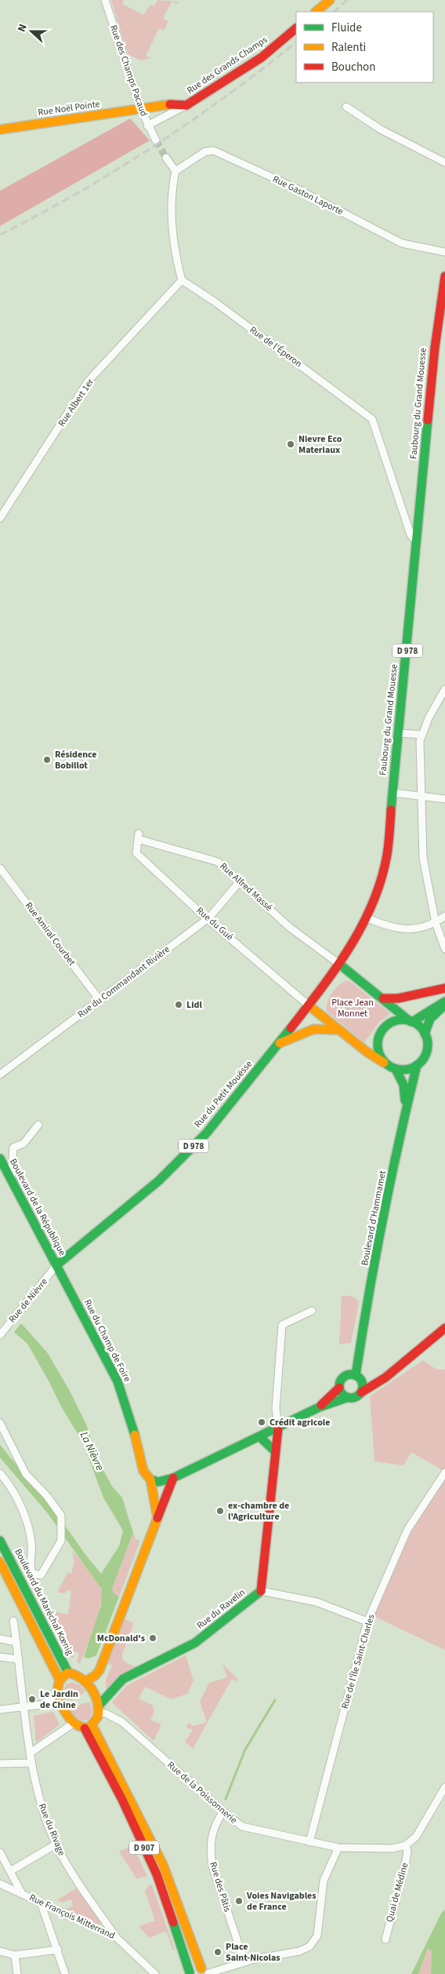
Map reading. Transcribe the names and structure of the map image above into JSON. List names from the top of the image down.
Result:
{
  "streets": {
    "main road": [
      "Rue des Grands Champs",
      "Rue Noël Pointe",
      "Faubourg du Grand Mouesse",
      "D 978",
      "Rue du Petit Mouësse",
      "Boulevard de la République",
      "Boulevard d'Hammamet",
      "Rue du Champ de Foire",
      "Boulevard du Maréchal Kœnig",
      "Rue du Ravelin",
      "D 907"
    ],
    "street": [
      "Rue des Champs Pacaud",
      "Rue Gaston Laporte",
      "Rue de l'Éperon",
      "Rue Albert 1er",
      "Rue Alfred Massé",
      "Rue du Gué",
      "Rue Amiral Courbet",
      "Rue du Commandant Rivière",
      "Rue de Nièvre",
      "Rue de l'Île Saint-Charles",
      "Rue de la Poissonnerie",
      "Rue du Rivage",
      "Rue des Pâtis",
      "Quai de Médine",
      "Rue François Mitterrand"
    ]
  },
  "crossings": [
    ["Rue des Grands Champs", "Rue des Champs Pacaud"],
    ["Rue des Grands Champs", "Rue Noël Pointe"],
    ["Rue des Champs Pacaud", "Rue Noël Pointe"],
    ["Rue de l'Éperon", "Rue Albert 1er"],
    ["Rue de l'Éperon", "Faubourg du Grand Mouesse"],
    ["Faubourg du Grand Mouesse", "Rue Alfred Massé"],
    ["Faubourg du Grand Mouesse", "Rue du Gué"],
    ["Faubourg du Grand Mouesse", "Rue du Petit Mouësse"],
    ["Rue Alfred Massé", "Rue du Gué"],
    ["Rue Alfred Massé", "Rue du Commandant Rivière"],
    ["Rue du Gué", "Rue du Commandant Rivière"],
    ["Rue du Gué", "Rue du Petit Mouësse"],
    ["Rue Amiral Courbet", "Rue du Commandant Rivière"],
    ["Rue du Petit Mouësse", "Boulevard de la République"],
    ["Rue du Petit Mouësse", "Rue de Nièvre"],
    ["Rue du Petit Mouësse", "Rue du Champ de Foire"],
    ["Boulevard de la République", "Rue de Nièvre"],
    ["Boulevard de la République", "Rue du Champ de Foire"],
    ["Rue de Nièvre", "Rue du Champ de Foire"],
    ["Boulevard du Maréchal Kœnig", "Rue du Ravelin"],
    ["Boulevard du Maréchal Kœnig", "Rue de la Poissonnerie"],
    ["Boulevard du Maréchal Kœnig", "D 907"],
    ["Rue du Ravelin", "Rue de la Poissonnerie"],
    ["Rue du Ravelin", "D 907"],
    ["Rue de l'Île Saint-Charles", "Rue de la Poissonnerie"],
    ["Rue de la Poissonnerie", "D 907"],
    ["Rue de la Poissonnerie", "Rue des Pâtis"],
    ["Rue de la Poissonnerie", "Quai de Médine"],
    ["Rue du Rivage", "Rue François Mitterrand"]
  ],
  "water": ["La Nièvre"],
  "parks": ["Place Jean Monnet"],
  "places": [
    "Nievre Eco Materiaux",
    "Résidence Bobillot",
    "Lidl",
    "Crédit agricole",
    "ex-chambre de l'Agriculture",
    "McDonald's",
    "Le Jardin de Chine",
    "Voies Navigables de France",
    "Place Saint-Nicolas"
  ],
  "legend": ["Fluide", "Ralenti", "Bouchon"],
  "north": "left"
}
